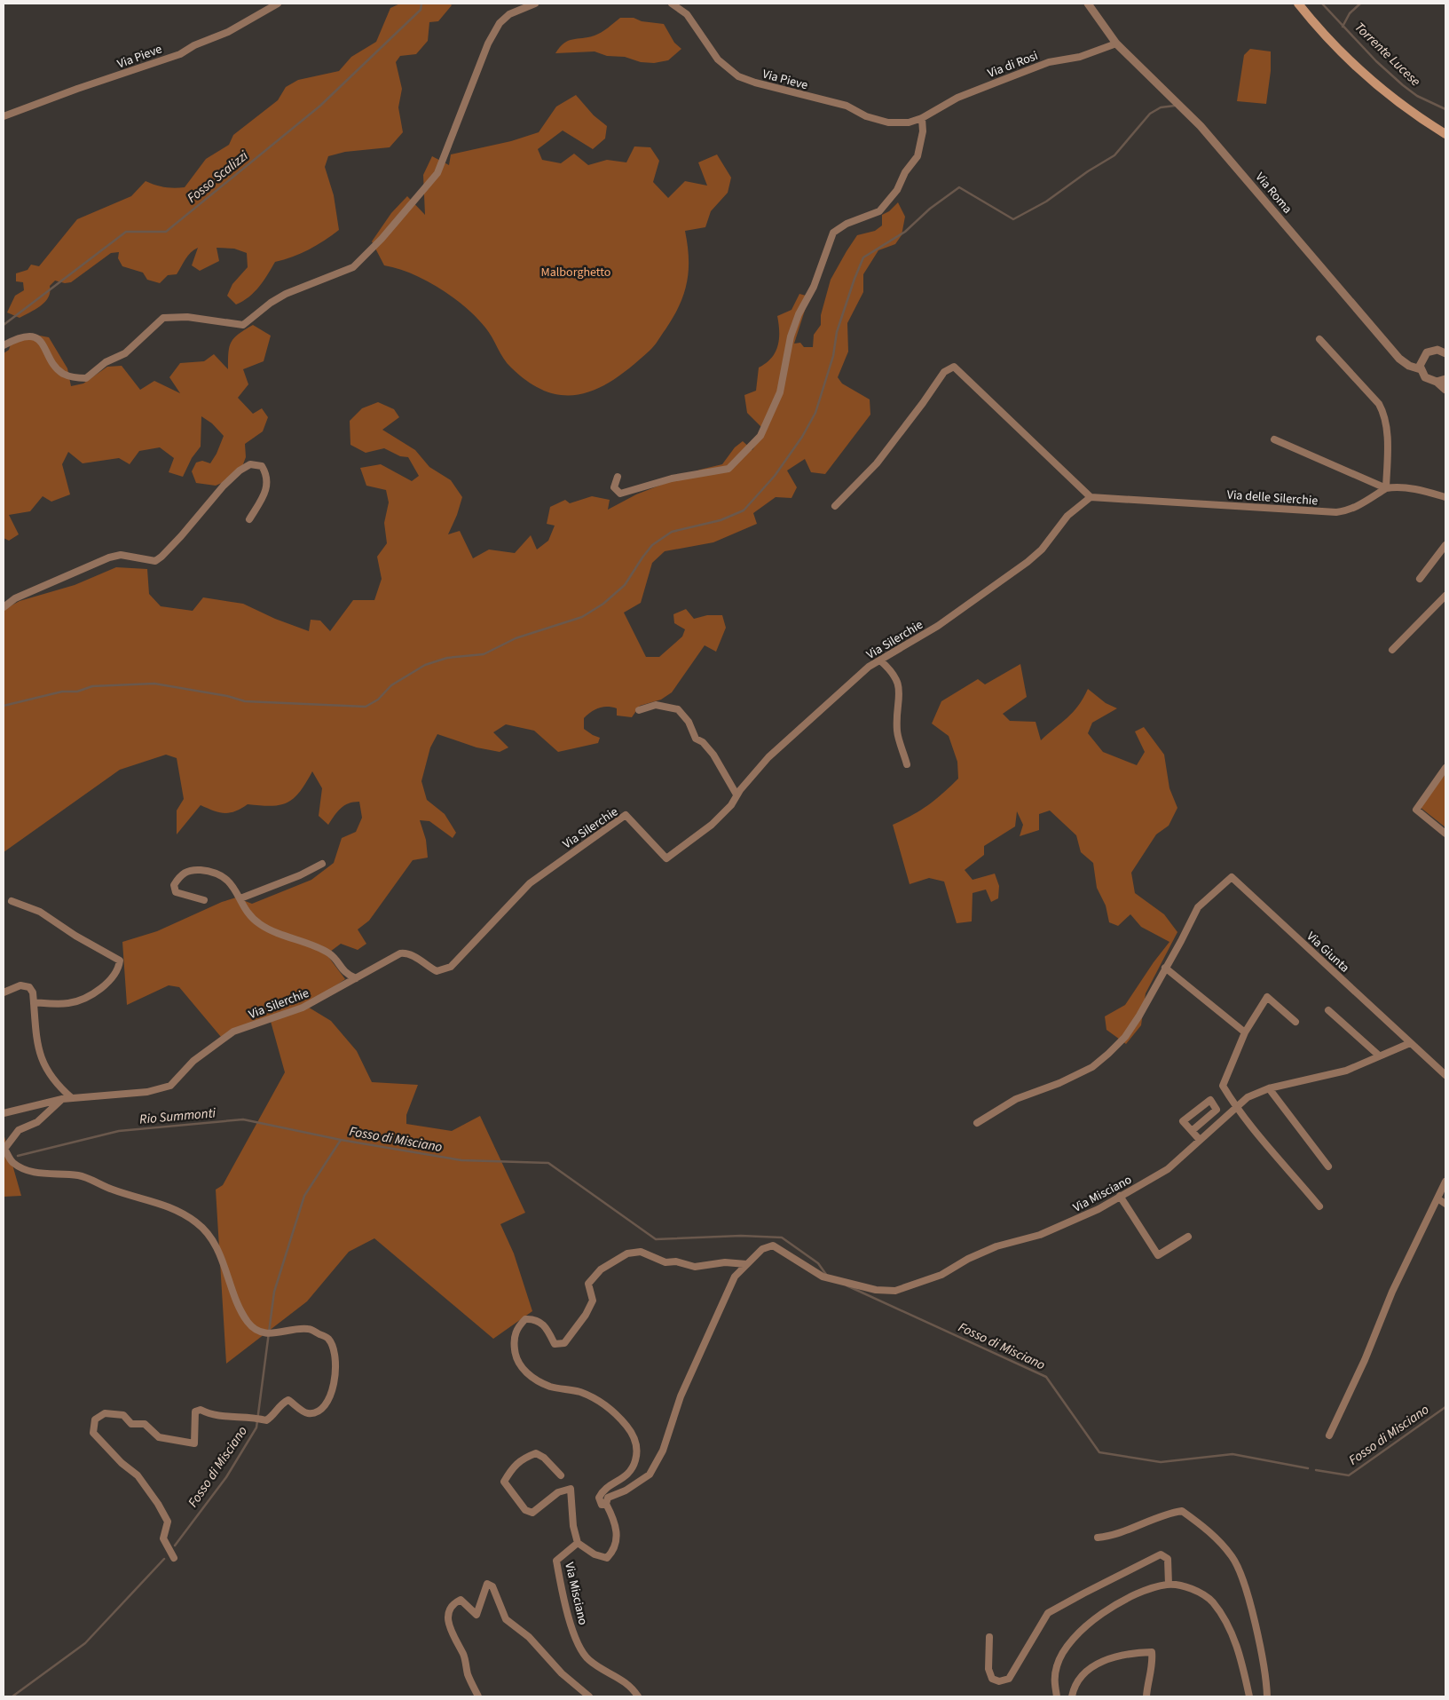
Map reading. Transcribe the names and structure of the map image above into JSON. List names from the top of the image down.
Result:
{
  "streets": {
    "street": [
      "Via Pieve",
      "Via di Rosi",
      "Via Roma",
      "Via delle Silerchie",
      "Via Silerchie",
      "Via Giunta",
      "Via Misciano"
    ]
  },
  "crossings": [
    ["Via Pieve", "Via di Rosi"],
    ["Via di Rosi", "Via Roma"],
    ["Via delle Silerchie", "Via Silerchie"],
    ["Via Giunta", "Via Misciano"]
  ],
  "water": [
    "Torrente Lucese",
    "Fosso Scalizzi",
    "Rio Summonti",
    "Fosso di Misciano"
  ],
  "parks": ["Malborghetto"]
}
